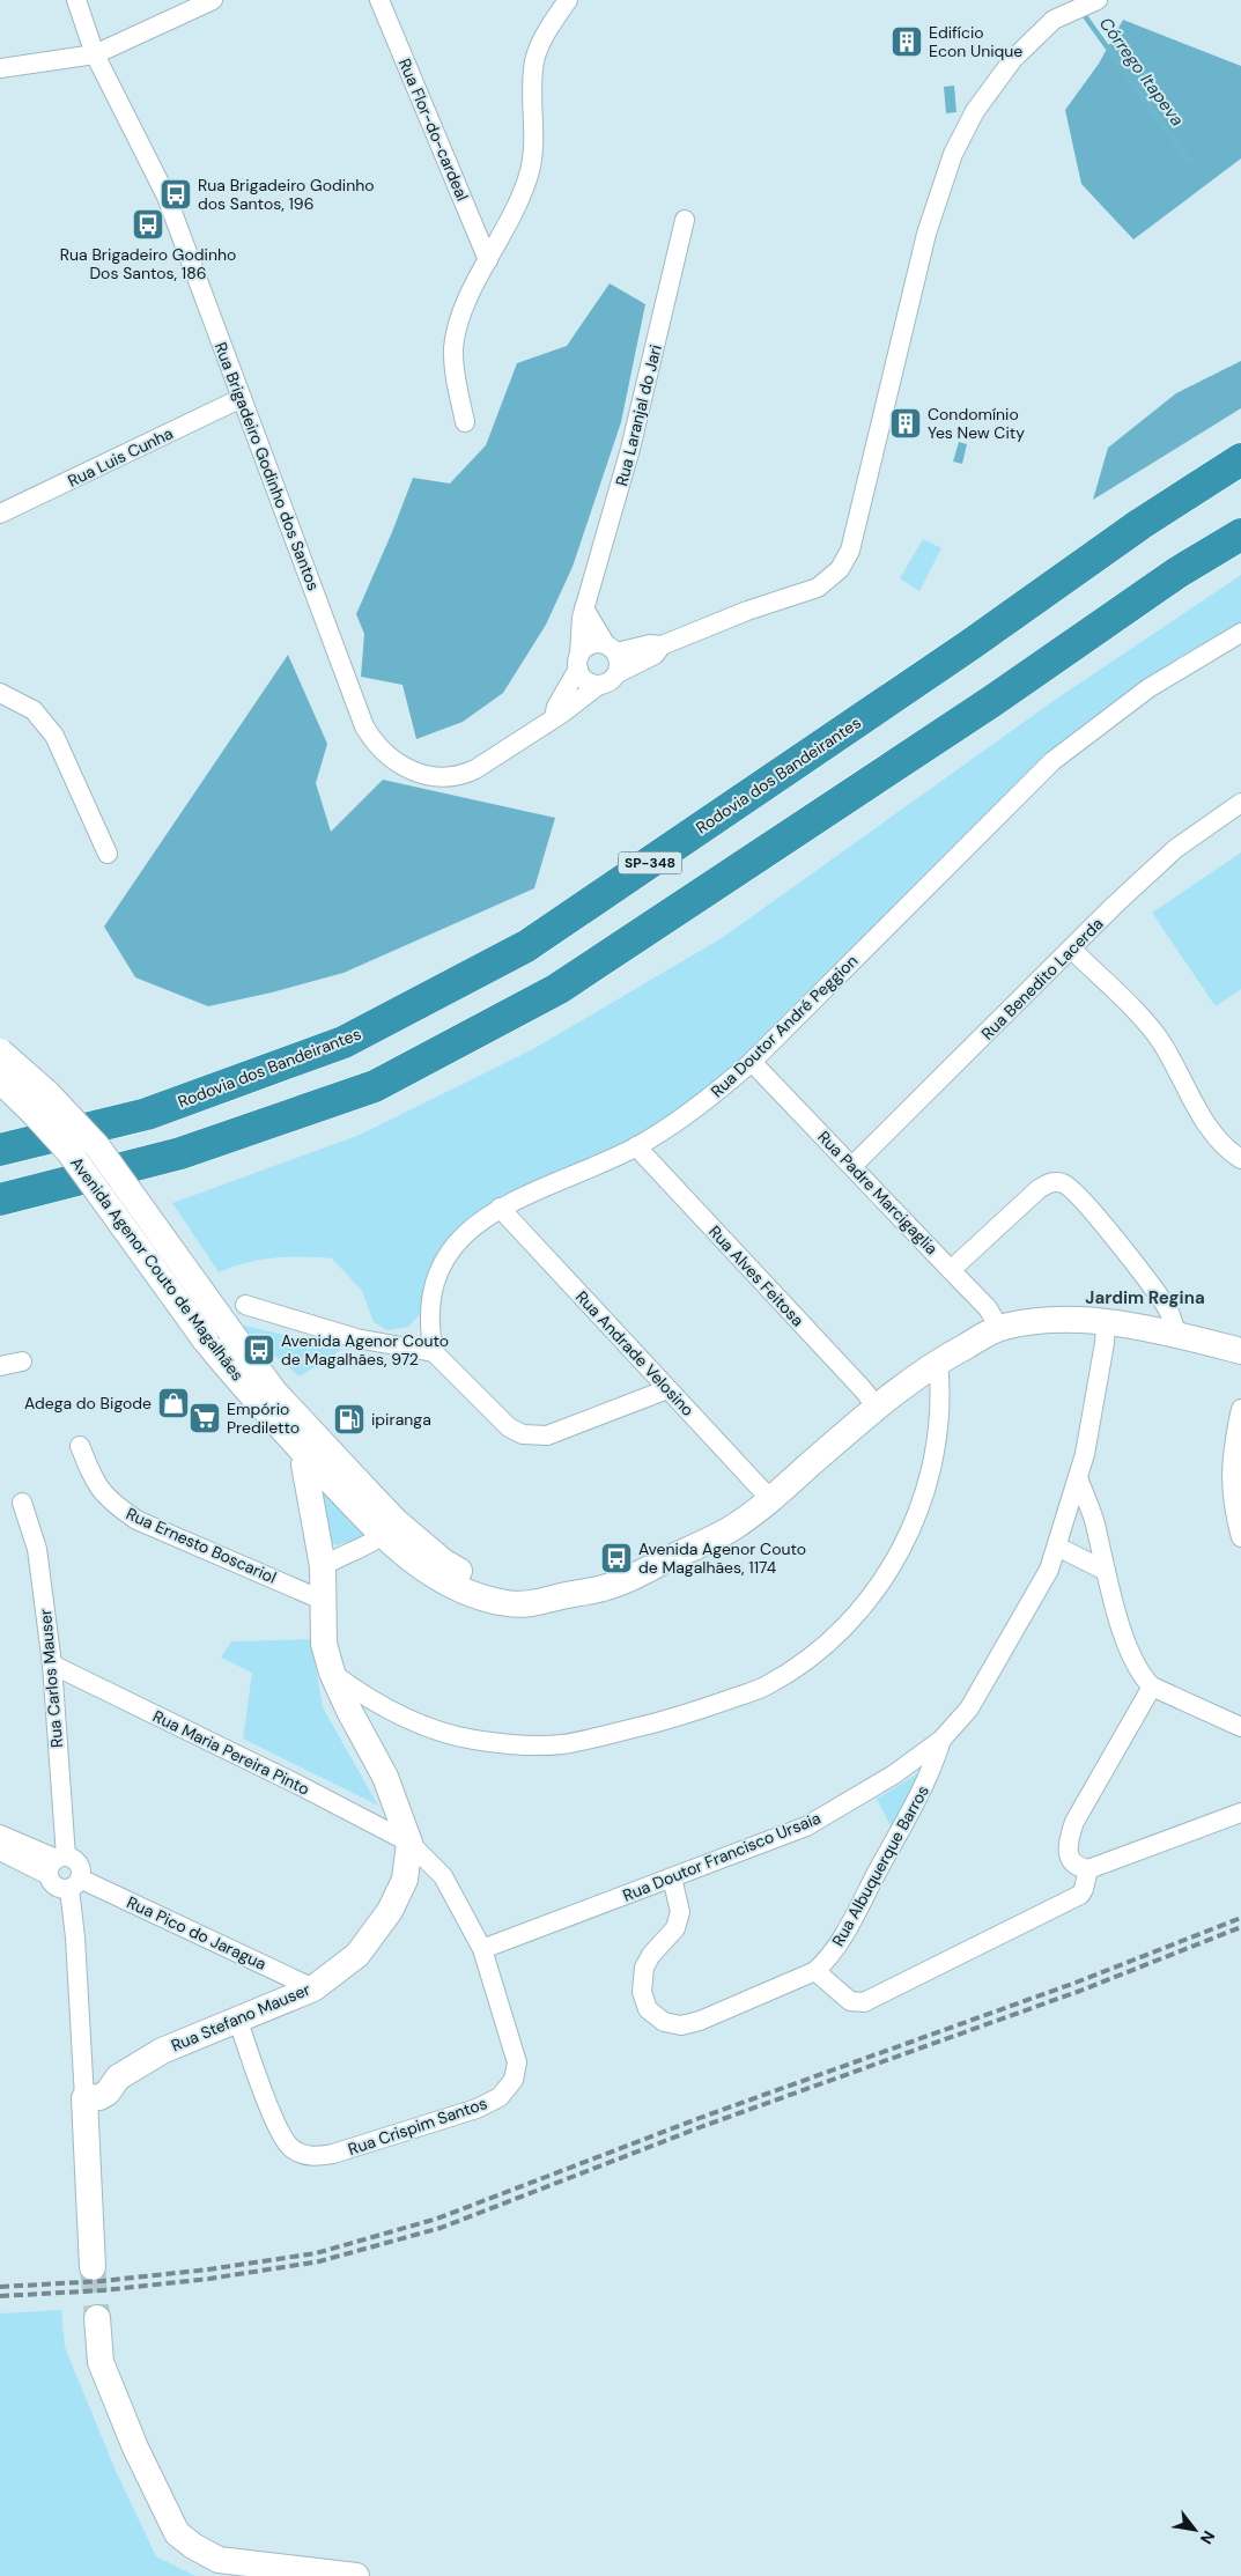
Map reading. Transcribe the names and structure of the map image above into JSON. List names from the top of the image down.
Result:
{
  "streets": {
    "highway": ["Rodovia dos Bandeirantes", "SP-348"],
    "street": [
      "Rua Flor-do-cardeal",
      "Rua Laranjal do Jari",
      "Rua Luis Cunha",
      "Rua Brigadeiro Godinho dos Santos",
      "Rua Benedito Lacerda",
      "Rua Doutor André Peggion",
      "Rua Padre Marcigaglia",
      "Avenida Agenor Couto de Magalhães",
      "Rua Alves Feitosa",
      "Rua Andrade Velosino",
      "Rua Ernesto Boscariol",
      "Rua Carlos Mauser",
      "Rua Maria Pereira Pinto",
      "Rua Doutor Francisco Ursaia",
      "Rua Albuquerque Barros",
      "Rua Pico do Jaragua",
      "Rua Stefano Mauser",
      "Rua Crispim Santos"
    ]
  },
  "crossings": [
    ["Rua Laranjal do Jari", "Rua Brigadeiro Godinho dos Santos"],
    ["Rua Luis Cunha", "Rua Brigadeiro Godinho dos Santos"],
    ["Rua Benedito Lacerda", "Rua Padre Marcigaglia"],
    ["Rua Doutor André Peggion", "Rua Padre Marcigaglia"],
    ["Rua Doutor André Peggion", "Rua Alves Feitosa"],
    ["Rua Doutor André Peggion", "Rua Andrade Velosino"],
    ["Rua Padre Marcigaglia", "Avenida Agenor Couto de Magalhães"],
    ["Avenida Agenor Couto de Magalhães", "Rua Alves Feitosa"],
    ["Avenida Agenor Couto de Magalhães", "Rua Andrade Velosino"],
    ["Avenida Agenor Couto de Magalhães", "Rua Doutor Francisco Ursaia"],
    ["Avenida Agenor Couto de Magalhães", "Rua Stefano Mauser"],
    ["Rua Ernesto Boscariol", "Rua Stefano Mauser"],
    ["Rua Carlos Mauser", "Rua Maria Pereira Pinto"],
    ["Rua Carlos Mauser", "Rua Pico do Jaragua"],
    ["Rua Maria Pereira Pinto", "Rua Stefano Mauser"],
    ["Rua Maria Pereira Pinto", "Rua Crispim Santos"],
    ["Rua Doutor Francisco Ursaia", "Rua Albuquerque Barros"],
    ["Rua Doutor Francisco Ursaia", "Rua Crispim Santos"],
    ["Rua Pico do Jaragua", "Rua Stefano Mauser"],
    ["Rua Stefano Mauser", "Rua Crispim Santos"]
  ],
  "districts": ["Jardim Regina"],
  "water": ["Córrego Itapeva"],
  "places": {
    "building": ["Edifício Econ Unique", "Condomínio Yes New City"],
    "bus stop": [
      "Rua Brigadeiro Godinho dos Santos, 196",
      "Rua Brigadeiro Godinho Dos Santos, 186",
      "Avenida Agenor Couto de Magalhães, 972",
      "Avenida Agenor Couto de Magalhães, 1174"
    ],
    "shop": ["Adega do Bigode"],
    "supermarket": ["Empório Prediletto"],
    "fuel station": ["ipiranga"]
  },
  "north": "bottom right"
}
